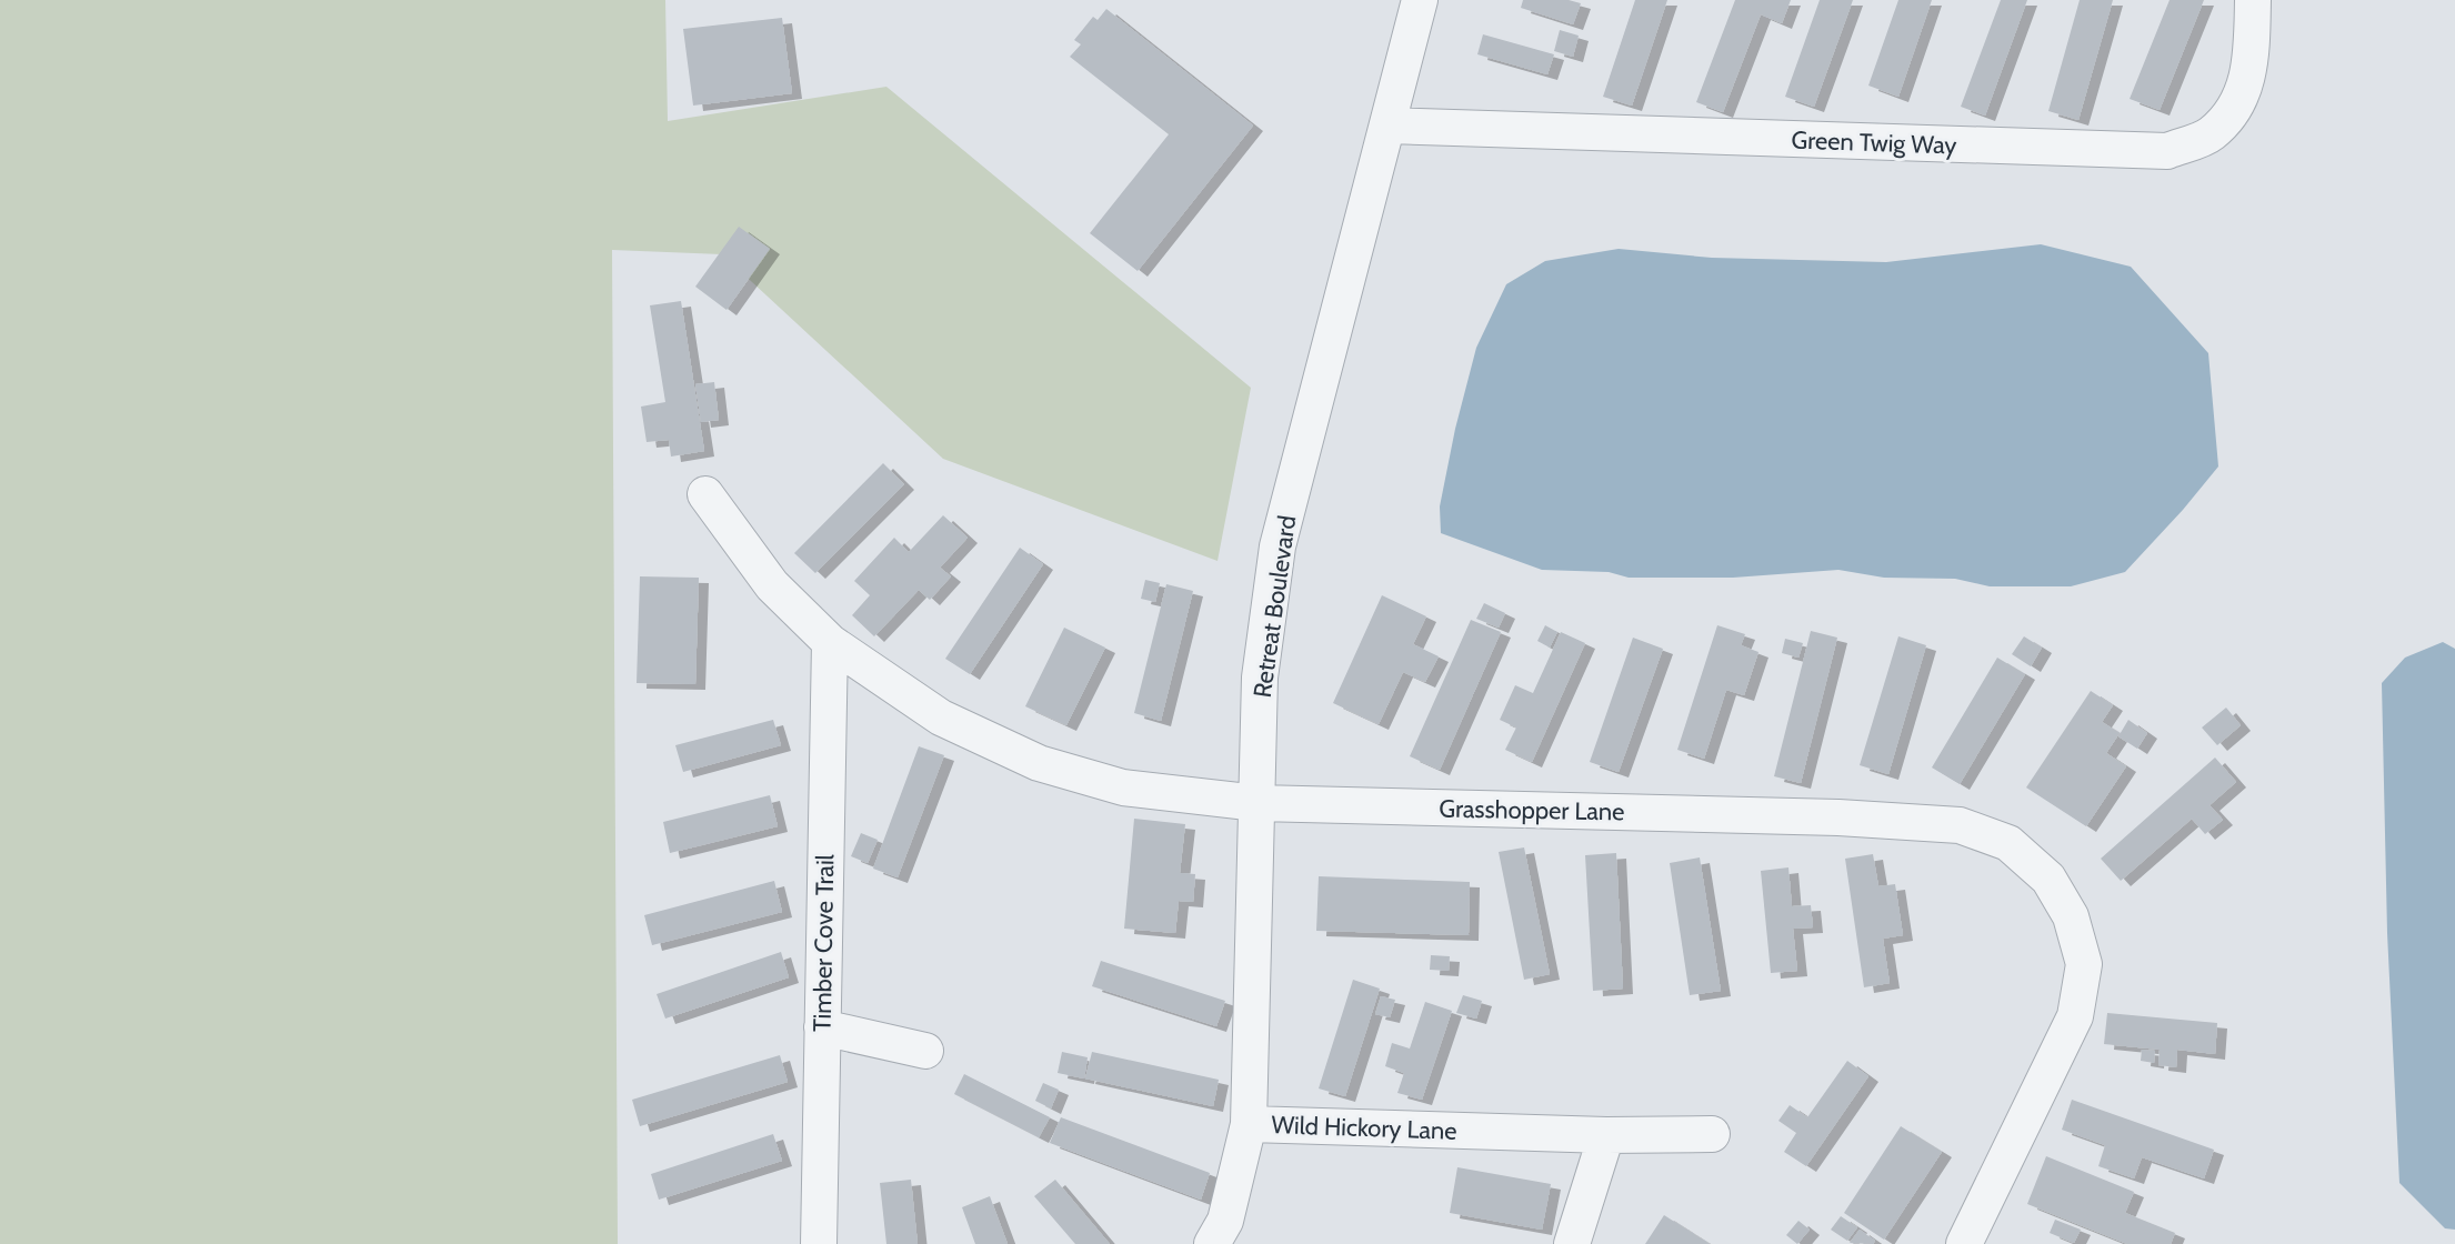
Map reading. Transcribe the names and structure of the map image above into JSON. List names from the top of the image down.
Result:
{
  "streets": {
    "street": [
      "Green Twig Way",
      "Retreat Boulevard",
      "Grasshopper Lane",
      "Timber Cove Trail",
      "Wild Hickory Lane"
    ]
  },
  "crossings": [
    ["Green Twig Way", "Retreat Boulevard"],
    ["Retreat Boulevard", "Grasshopper Lane"],
    ["Retreat Boulevard", "Wild Hickory Lane"],
    ["Grasshopper Lane", "Timber Cove Trail"]
  ]
}
